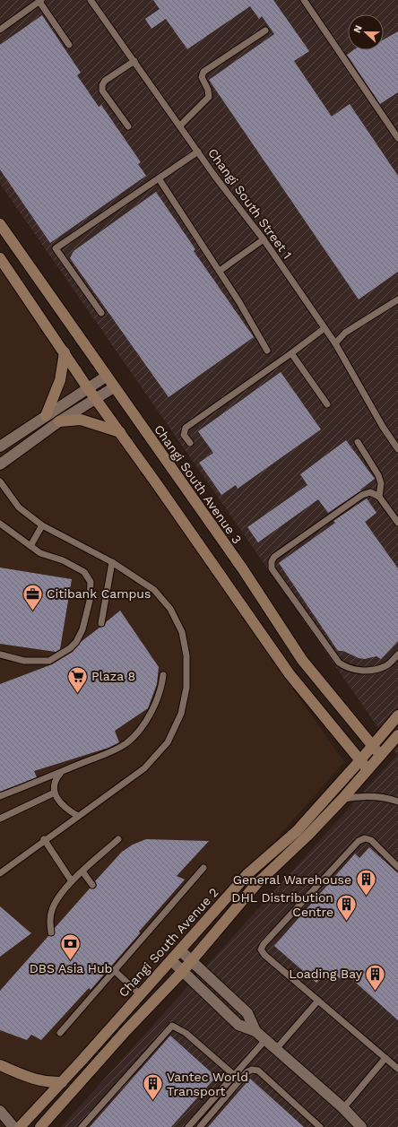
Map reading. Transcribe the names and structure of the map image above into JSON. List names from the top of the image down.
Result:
{
  "streets": {
    "street": ["Changi South Avenue 3", "Changi South Avenue 2"],
    "lane": ["Changi South Street 1"]
  },
  "crossings": [
    ["Changi South Avenue 3", "Changi South Avenue 2"]
  ],
  "places": {
    "office": ["Citibank Campus"],
    "supermarket": ["Plaza 8"],
    "building": [
      "General Warehouse",
      "DHL Distribution Centre",
      "Loading Bay",
      "Vantec World Transport"
    ],
    "bank": ["DBS Asia Hub"]
  },
  "north": "left"
}
